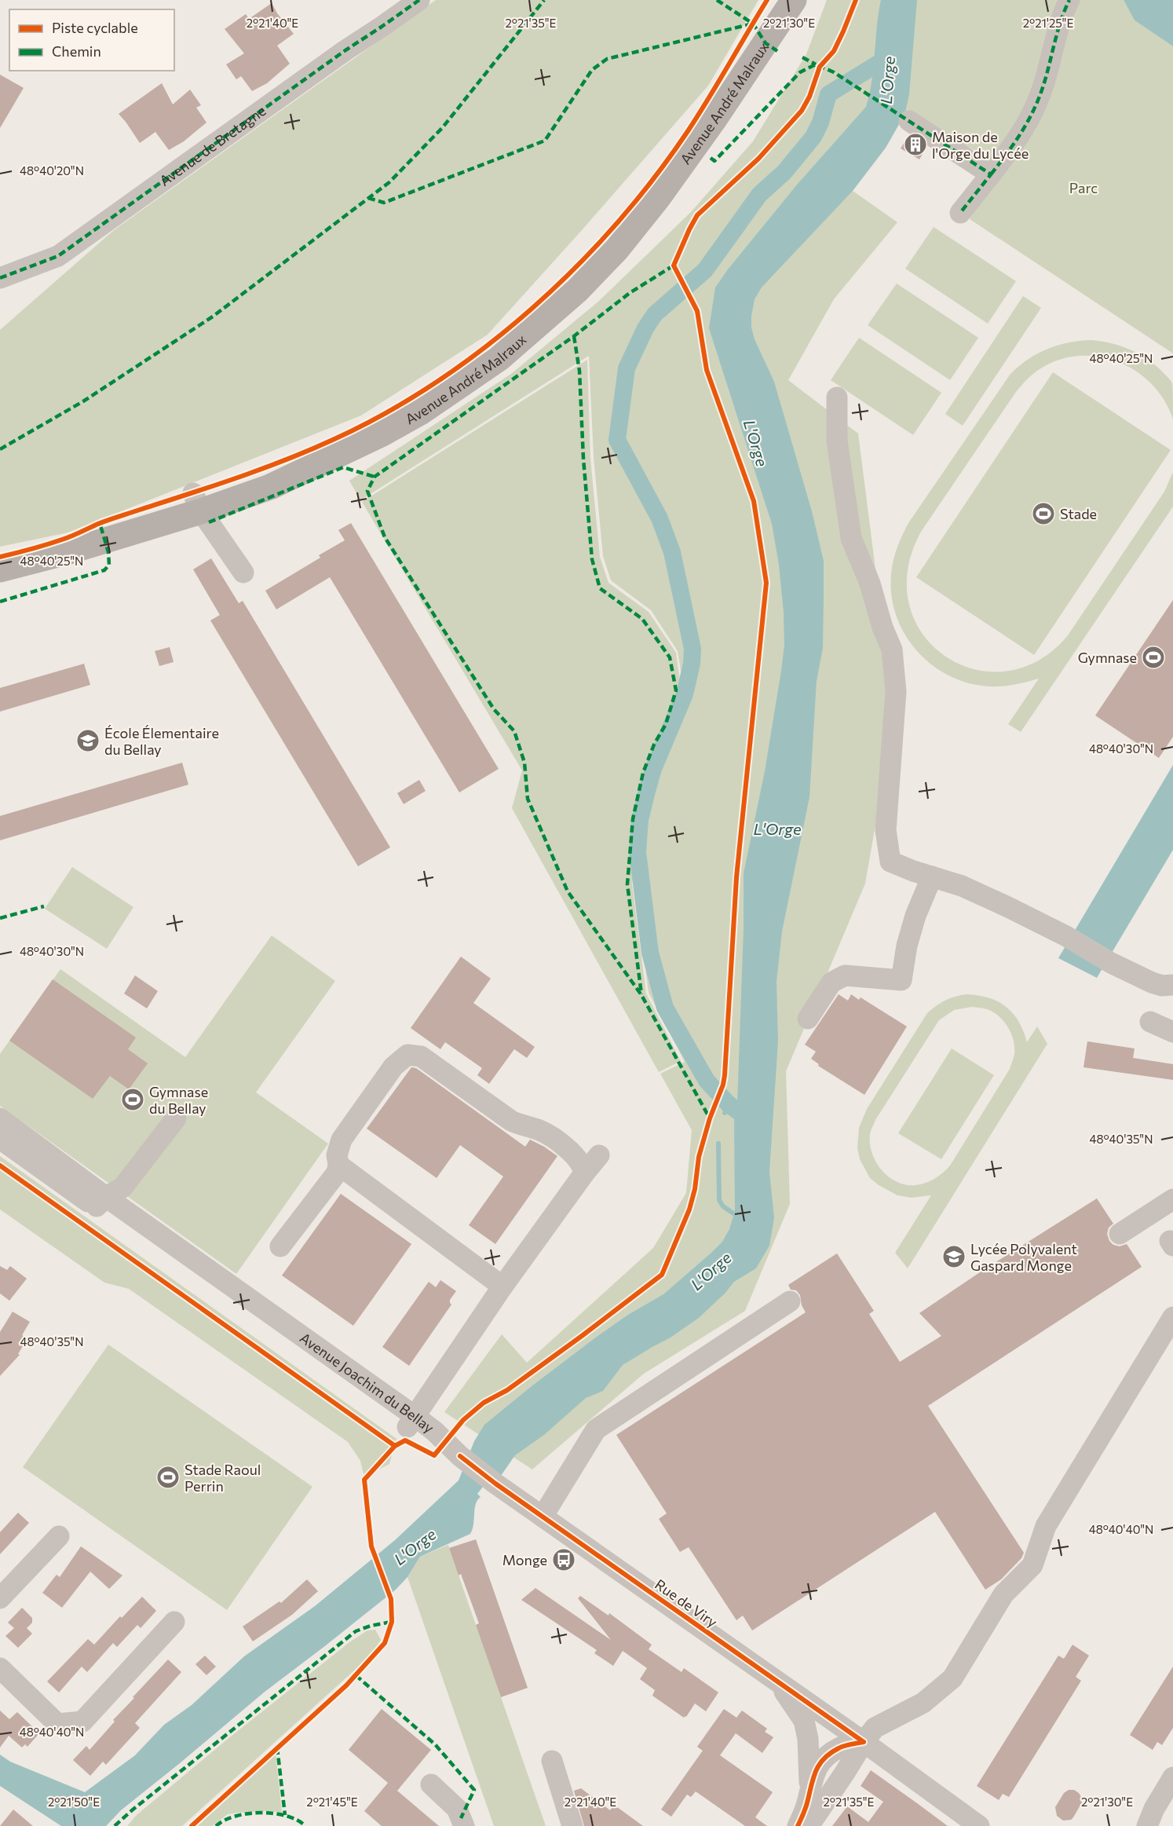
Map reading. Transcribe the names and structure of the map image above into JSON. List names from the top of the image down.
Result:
{
  "streets": {
    "main road": ["Avenue André Malraux"],
    "street": ["Avenue de Bretagne", "Avenue Joachim du Bellay", "Rue de Viry"]
  },
  "crossings": [
    ["Avenue Joachim du Bellay", "Rue de Viry"]
  ],
  "water": ["L'Orge"],
  "parks": ["Parc"],
  "places": {
    "building": ["Maison de l'Orge du Lycée"],
    "sports": [
      "Stade",
      "Gymnase",
      "Gymnase du Bellay",
      "Stade Raoul Perrin"
    ],
    "school or university": ["École Élementaire du Bellay", "Lycée Polyvalent Gaspard Monge"],
    "bus stop": ["Monge"]
  },
  "legend": ["Piste cyclable", "Chemin"],
  "coordinates": [
    "2°21'40\"E",
    "2°21'35\"E",
    "2°21'30\"E",
    "2°21'25\"E",
    "48°40'20\"N",
    "48°40'25\"N",
    "48°40'30\"N",
    "48°40'35\"N",
    "48°40'40\"N",
    "2°21'50\"E",
    "2°21'45\"E"
  ]
}
